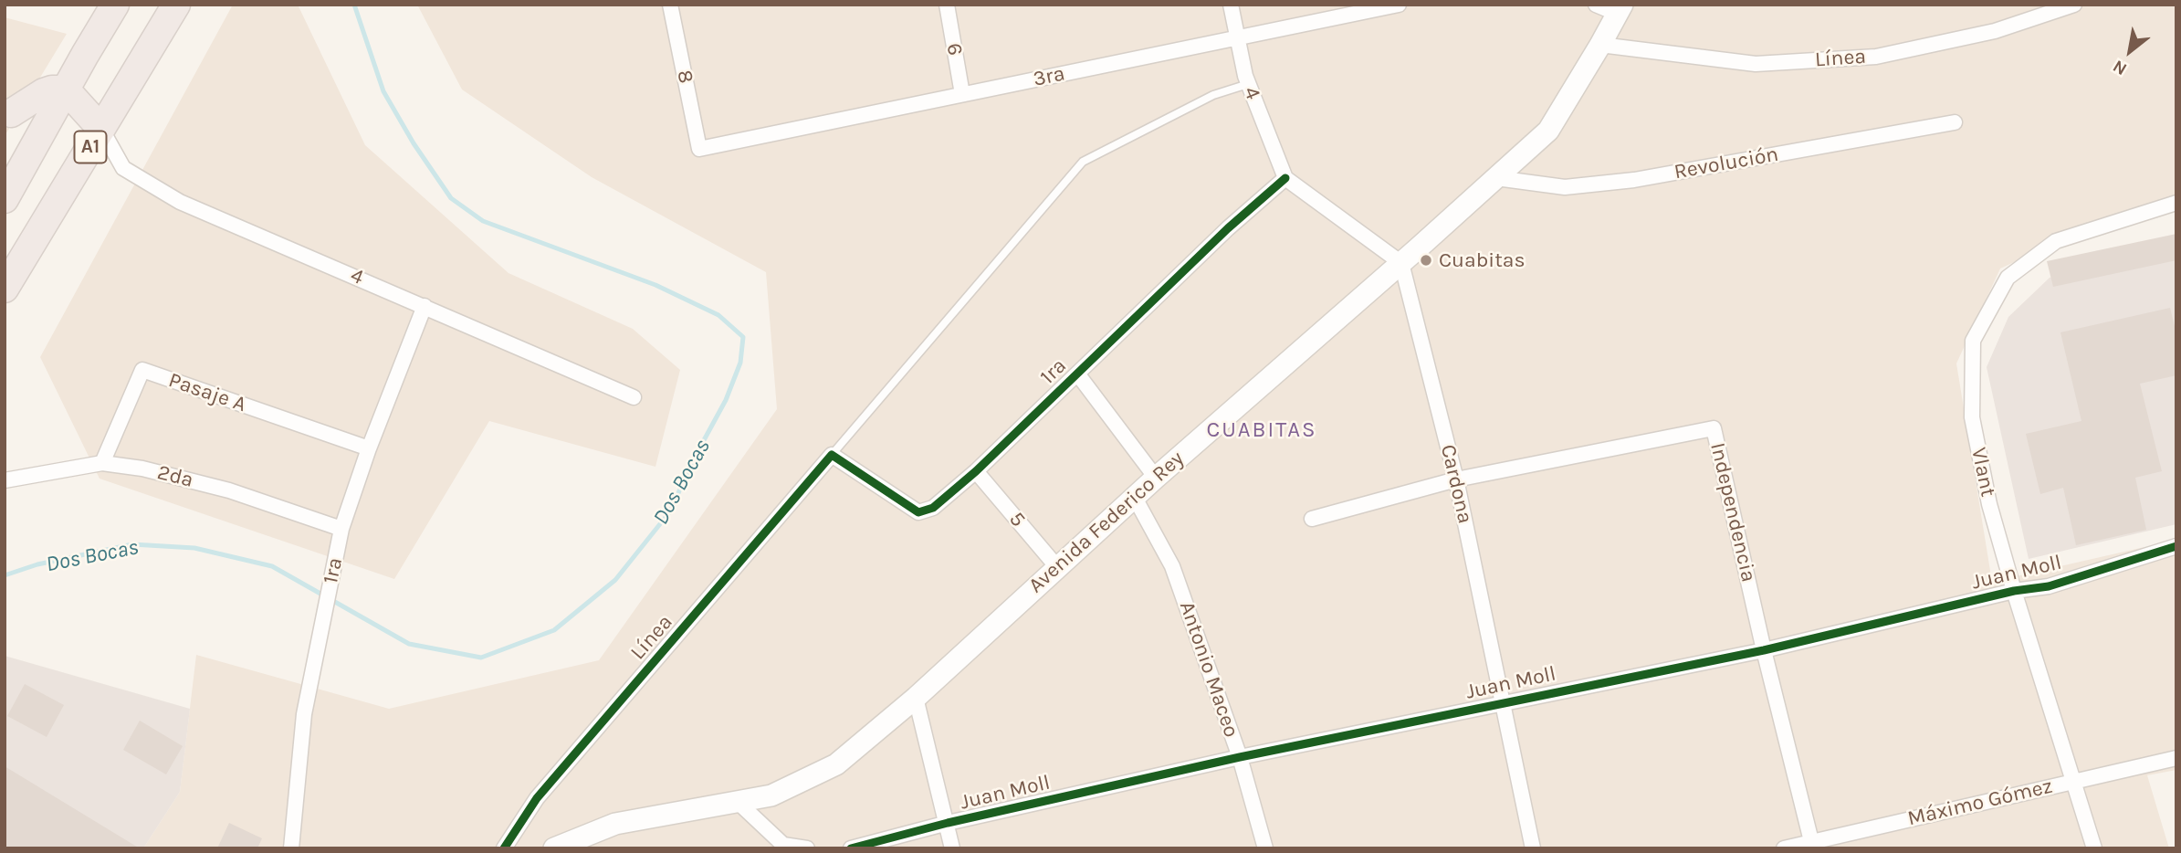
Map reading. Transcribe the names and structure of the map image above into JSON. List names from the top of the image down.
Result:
{
  "streets": {
    "highway": ["A1"],
    "main road": ["Avenida Federico Rey"],
    "street": [
      "6",
      "Línea",
      "8",
      "3ra",
      "4",
      "Revolución",
      "1ra",
      "Pasaje A",
      "Vlant",
      "2da",
      "Cardona",
      "Independencia",
      "5",
      "Juan Moll",
      "Antonio Maceo",
      "Máximo Gómez"
    ]
  },
  "crossings": [
    ["6", "3ra"],
    ["Línea", "1ra"],
    ["Línea", "Avenida Federico Rey"],
    ["8", "3ra"],
    ["3ra", "4"],
    ["4", "A1"],
    ["4", "1ra"],
    ["Revolución", "Avenida Federico Rey"],
    ["1ra", "Pasaje A"],
    ["1ra", "2da"],
    ["1ra", "5"],
    ["Pasaje A", "2da"],
    ["Vlant", "Juan Moll"],
    ["Vlant", "Máximo Gómez"],
    ["Cardona", "Independencia"],
    ["Cardona", "Avenida Federico Rey"],
    ["Cardona", "Juan Moll"],
    ["Independencia", "Juan Moll"],
    ["Independencia", "Máximo Gómez"],
    ["5", "Avenida Federico Rey"],
    ["Avenida Federico Rey", "Antonio Maceo"],
    ["Juan Moll", "Antonio Maceo"]
  ],
  "districts": ["CUABITAS"],
  "water": ["Dos Bocas"],
  "places": ["Cuabitas"],
  "north": "bottom left"
}
